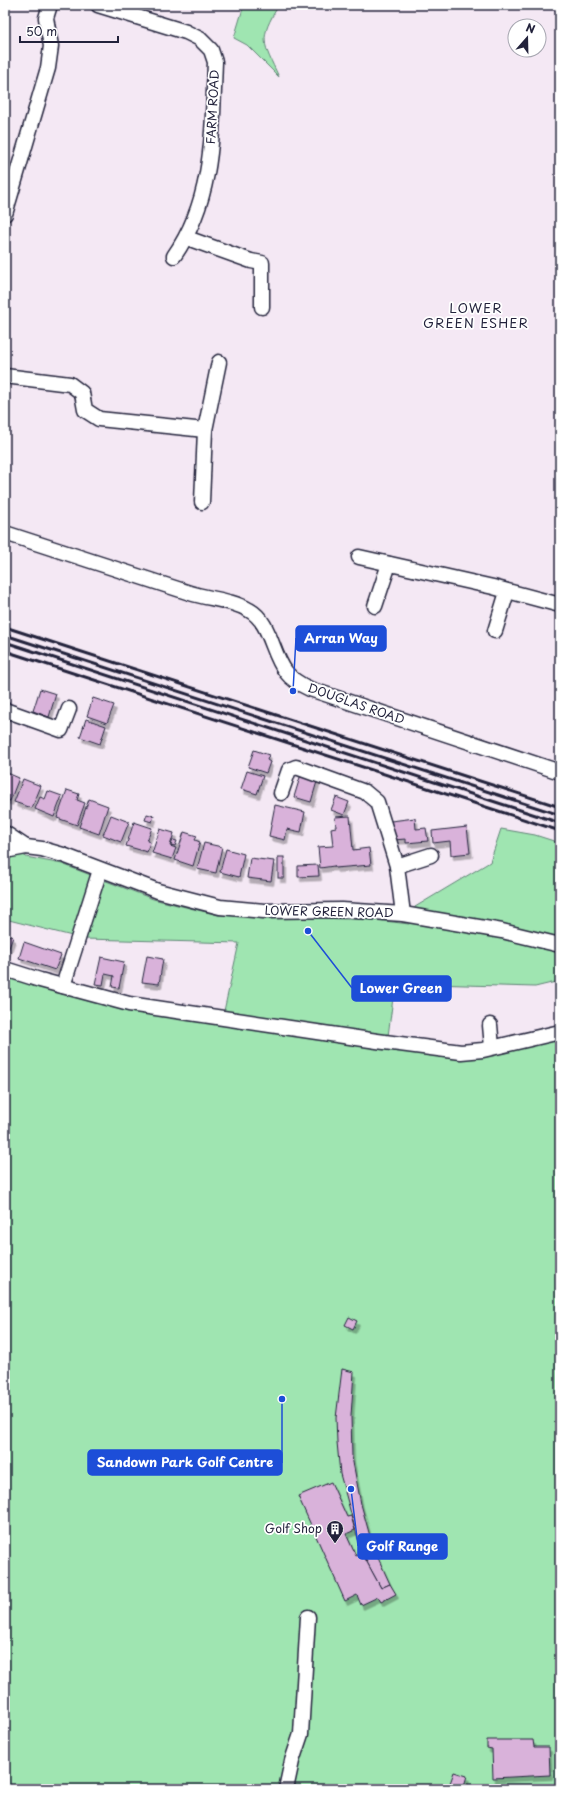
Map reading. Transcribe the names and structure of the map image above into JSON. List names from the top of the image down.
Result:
{
  "streets": {
    "street": ["FARM ROAD", "DOUGLAS ROAD", "LOWER GREEN ROAD"]
  },
  "districts": ["LOWER GREEN ESHER"],
  "places": {
    "other": [
      "Arran Way",
      "Lower Green",
      "Sandown Park Golf Centre",
      "Golf Range"
    ],
    "building": ["Golf Shop"]
  },
  "scale_bar": "50 m",
  "north": "top"
}
